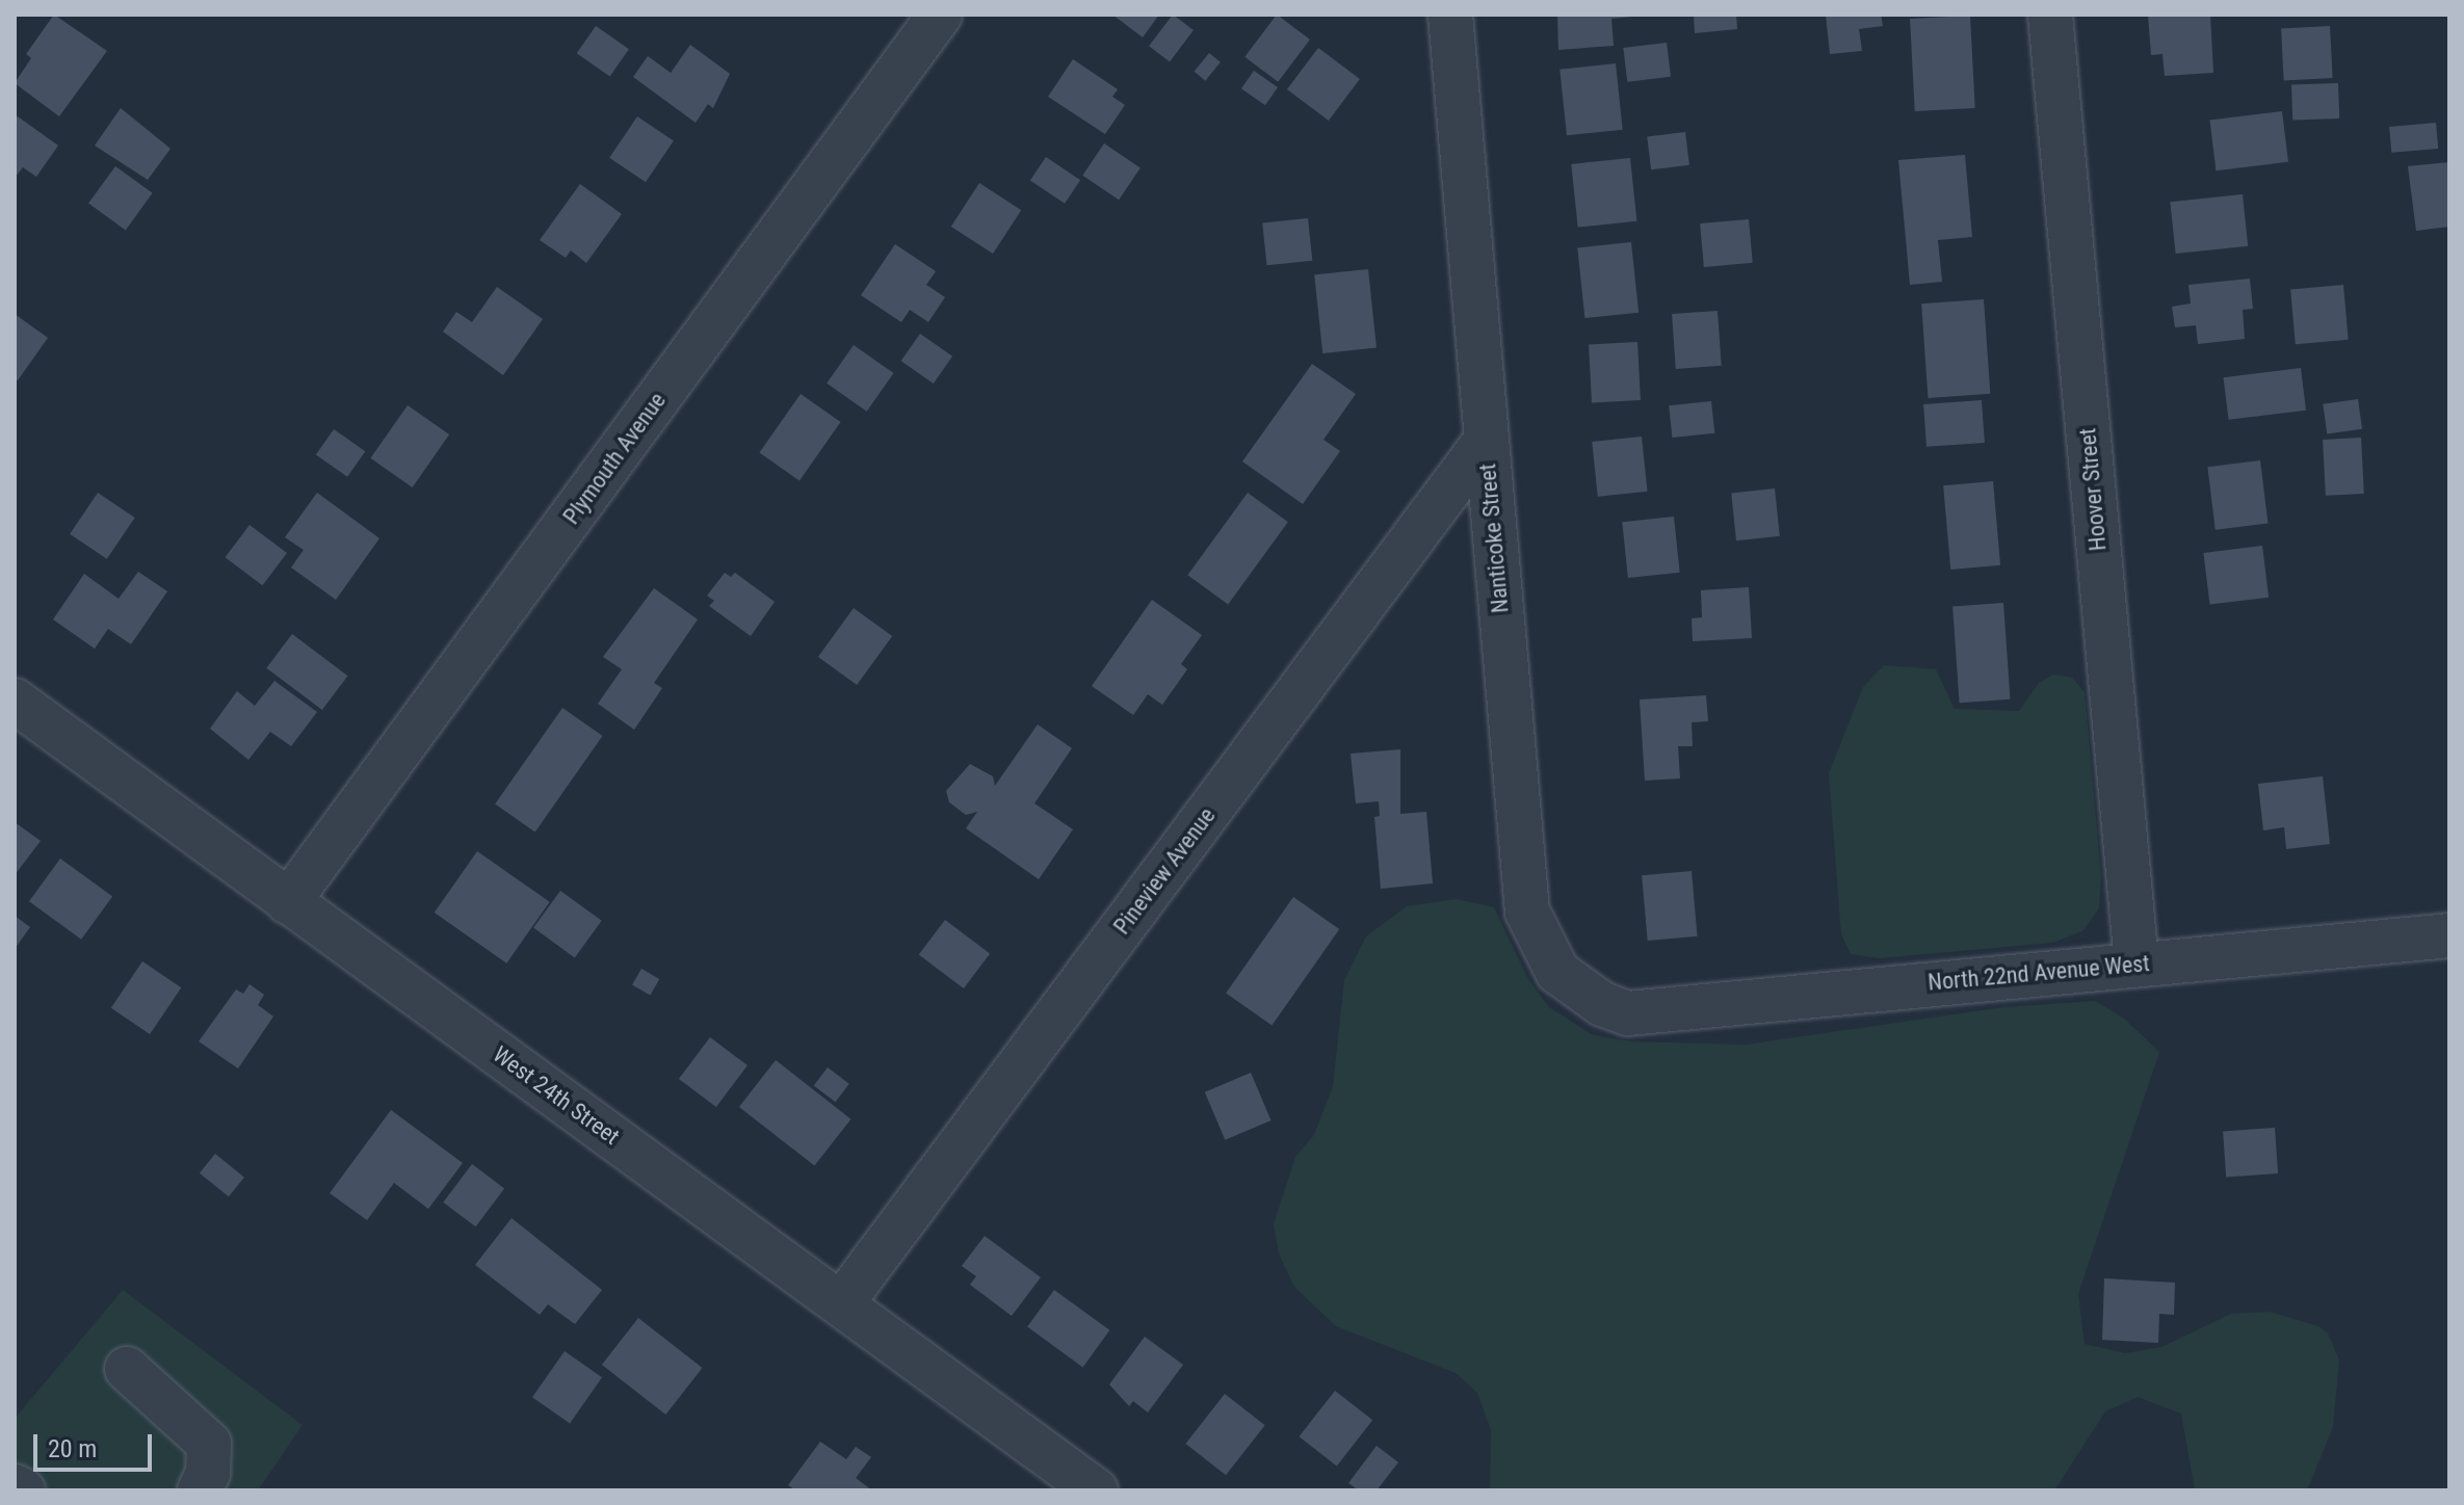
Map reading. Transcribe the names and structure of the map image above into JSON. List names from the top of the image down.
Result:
{
  "streets": {
    "street": [
      "Plymouth Avenue",
      "Hoover Street",
      "Nanticoke Street",
      "Pineview Avenue",
      "North 22nd Avenue West",
      "West 24th Street"
    ]
  },
  "crossings": [
    ["Plymouth Avenue", "West 24th Street"],
    ["Hoover Street", "North 22nd Avenue West"],
    ["Nanticoke Street", "Pineview Avenue"],
    ["Nanticoke Street", "North 22nd Avenue West"],
    ["Pineview Avenue", "West 24th Street"]
  ],
  "scale_bar": "20 m"
}
